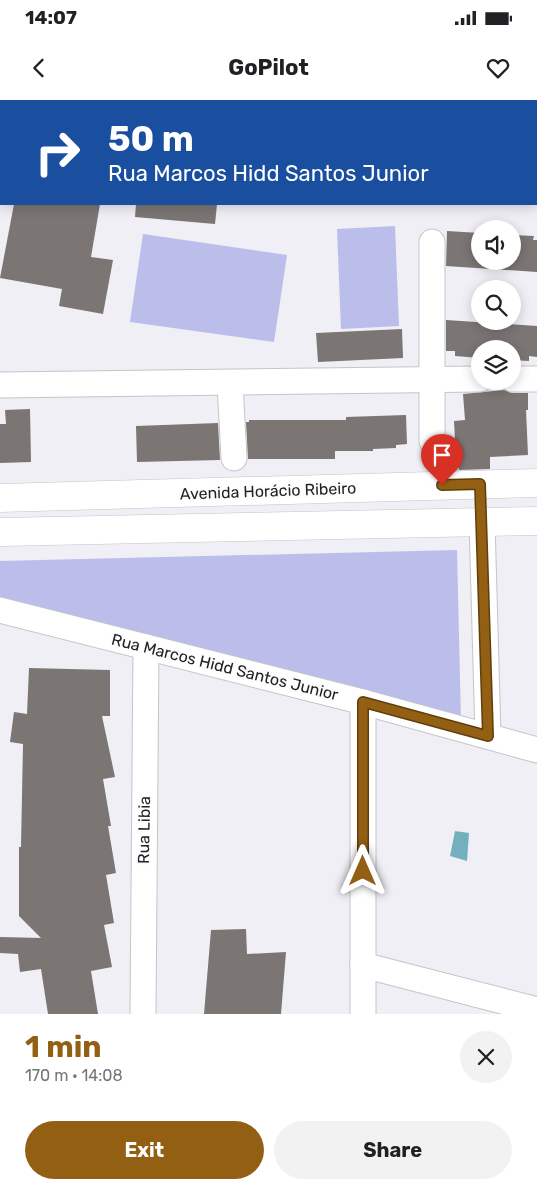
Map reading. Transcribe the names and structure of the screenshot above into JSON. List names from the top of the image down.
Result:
{
  "streets": {
    "street": ["Avenida Horácio Ribeiro", "Rua Marcos Hidd Santos Junior", "Rua Libia"]
  },
  "crossings": [
    ["Rua Marcos Hidd Santos Junior", "Rua Libia"]
  ],
  "page": {
    "status": "14:07",
    "header": "GoPilot",
    "turn": ["50 m", "Rua Marcos Hidd Santos Junior"],
    "heading": ["1 min", "170 m · 14:08"],
    "buttons": ["Exit", "Share"]
  }
}
